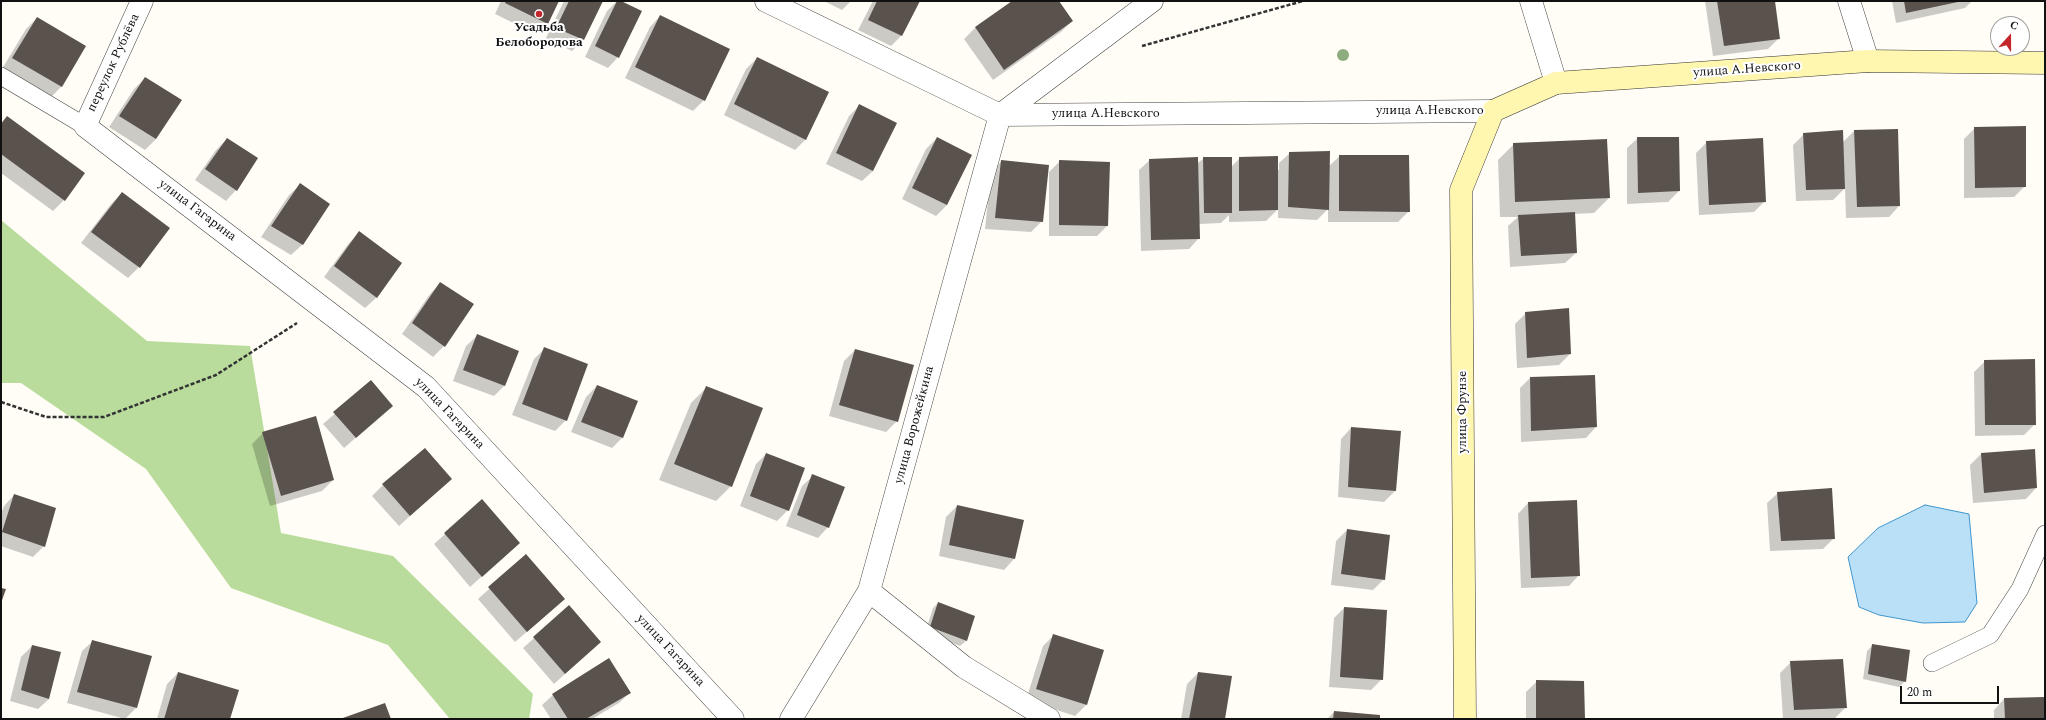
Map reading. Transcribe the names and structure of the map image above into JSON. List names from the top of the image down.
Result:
{
  "streets": {
    "street": [
      "переулок Рублёва",
      "улица А.Невского",
      "улица Гагарина",
      "улица Фрунзе",
      "улица Ворожейкина"
    ]
  },
  "crossings": [
    ["переулок Рублёва", "улица Гагарина"],
    ["улица А.Невского", "улица Фрунзе"],
    ["улица А.Невского", "улица Ворожейкина"]
  ],
  "places": ["Усадьба Белобородова"],
  "scale_bar": "20 m",
  "north": "top"
}
